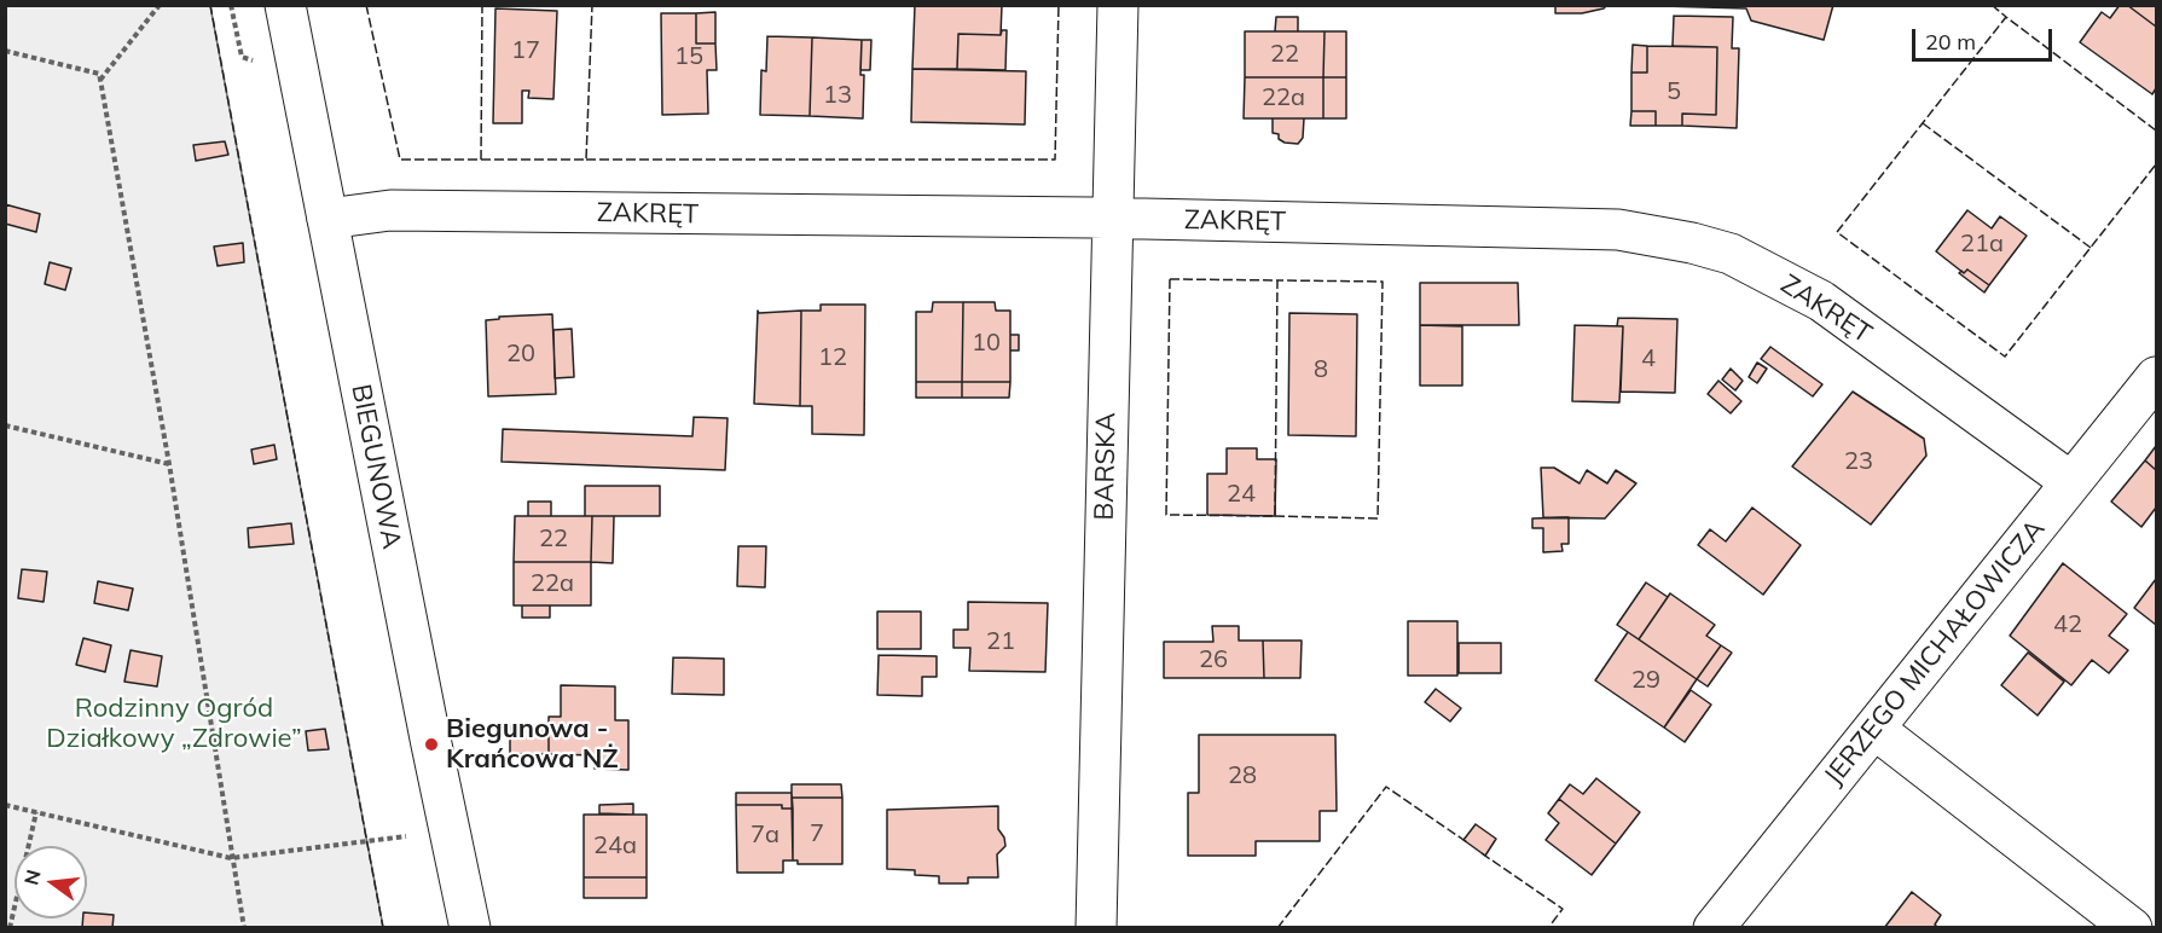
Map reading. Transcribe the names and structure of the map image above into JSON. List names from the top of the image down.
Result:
{
  "streets": {
    "street": [
      "ZAKRĘT",
      "BIEGUNOWA",
      "BARSKA",
      "JERZEGO MICHAŁOWICZA"
    ]
  },
  "crossings": [
    ["ZAKRĘT", "BIEGUNOWA"],
    ["ZAKRĘT", "BARSKA"],
    ["ZAKRĘT", "JERZEGO MICHAŁOWICZA"]
  ],
  "parks": ["Rodzinny Ogród Działkowy „Zdrowie”"],
  "places": ["Biegunowa - Krańcowa NŻ"],
  "house_numbers": [
    "17",
    "22",
    "15",
    "5",
    "13",
    "22a",
    "21a",
    "10",
    "20",
    "12",
    "4",
    "8",
    "23",
    "24",
    "22",
    "22a",
    "42",
    "21",
    "26",
    "29",
    "28",
    "7",
    "7a",
    "24a"
  ],
  "scale_bar": "20 m",
  "north": "left"
}
